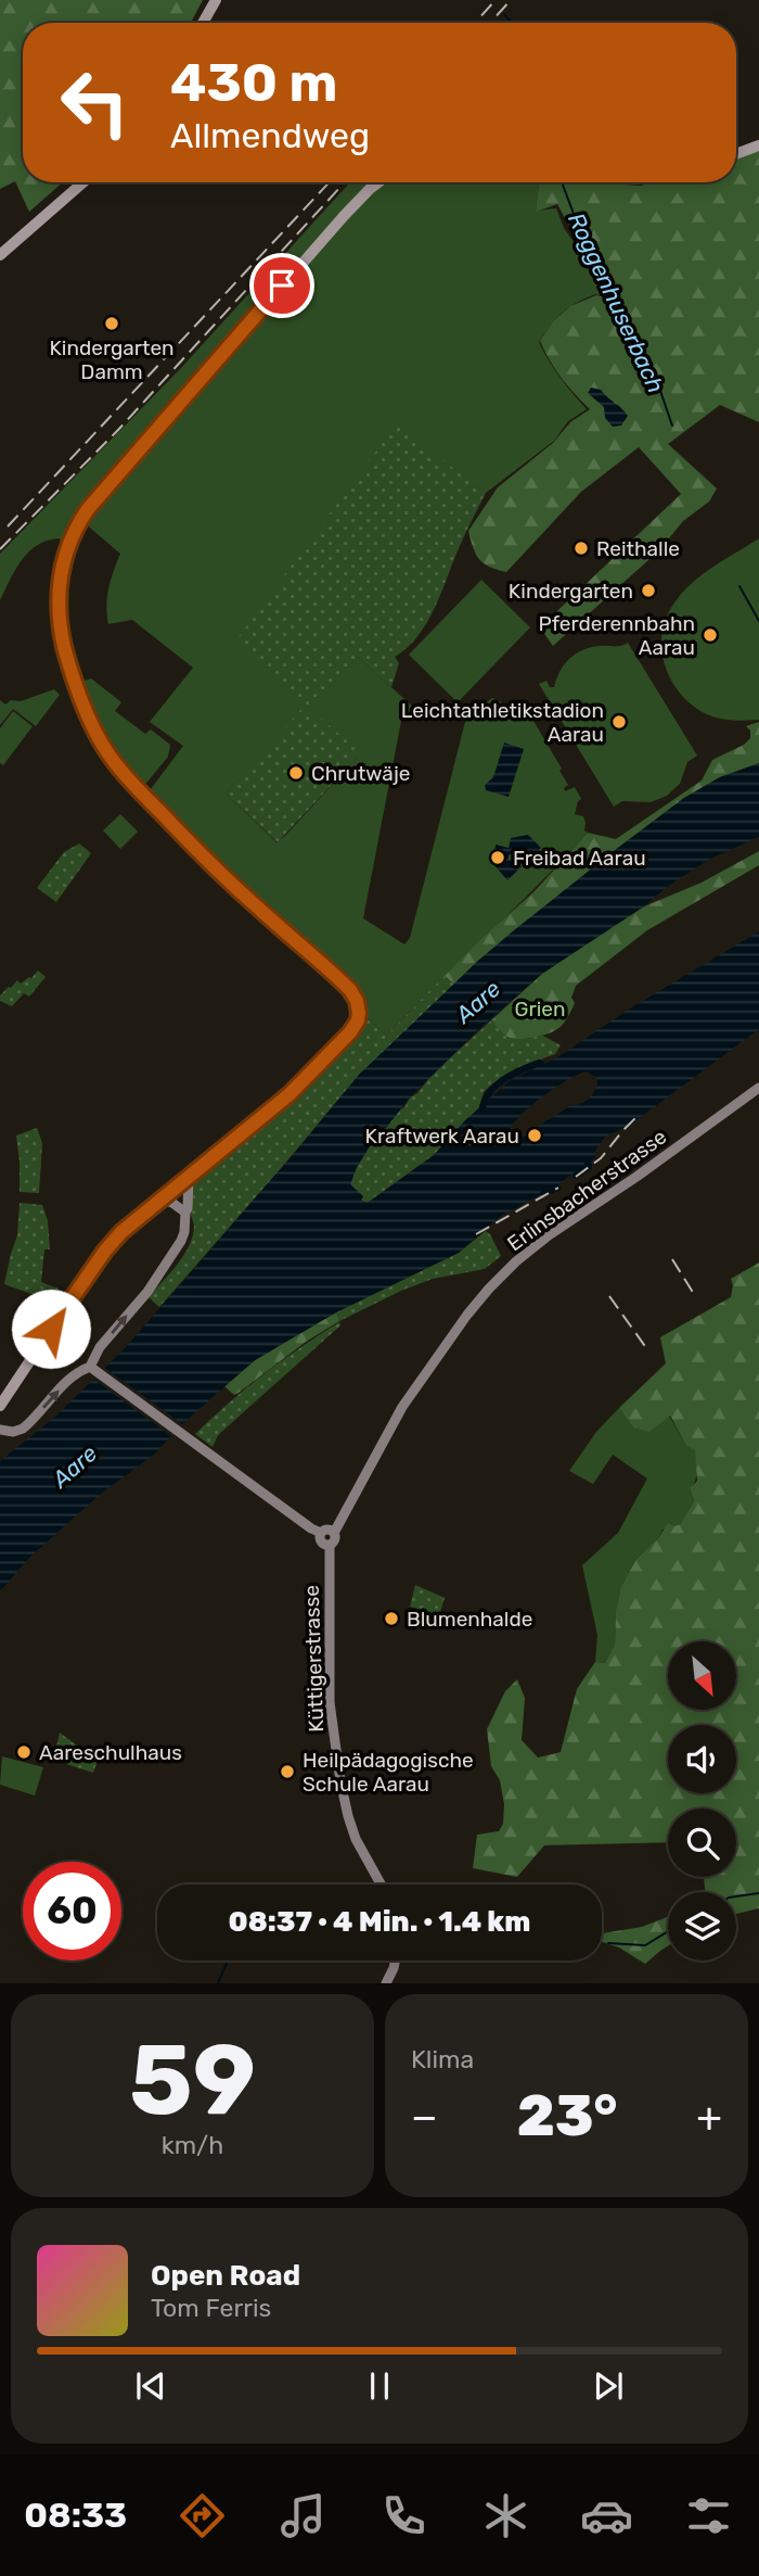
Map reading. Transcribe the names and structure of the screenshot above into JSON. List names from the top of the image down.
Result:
{
  "streets": {
    "main road": ["Erlinsbacherstrasse", "Küttigerstrasse"]
  },
  "crossings": [
    ["Erlinsbacherstrasse", "Küttigerstrasse"]
  ],
  "water": ["Roggenhuserbach", "Aare"],
  "parks": ["Grien"],
  "places": [
    "Kindergarten Damm",
    "Reithalle",
    "Kindergarten",
    "Pferderennbahn Aarau",
    "Leichtathletikstadion Aarau",
    "Chrutwäje",
    "Freibad Aarau",
    "Kraftwerk Aarau",
    "Blumenhalde",
    "Aareschulhaus",
    "Heilpädagogische Schule Aarau"
  ],
  "north": "bottom right",
  "page": {
    "turn": ["430 m", "Allmendweg"],
    "limit": "60",
    "trip": "08:37 · 4 Min. · 1.4 km",
    "tile": [
      ["59", "km/h"],
      "Klima"
    ],
    "heat": ["−", "23°", "+"],
    "song": ["Open Road", "Tom Ferris"],
    "tabs": "08:33"
  }
}
